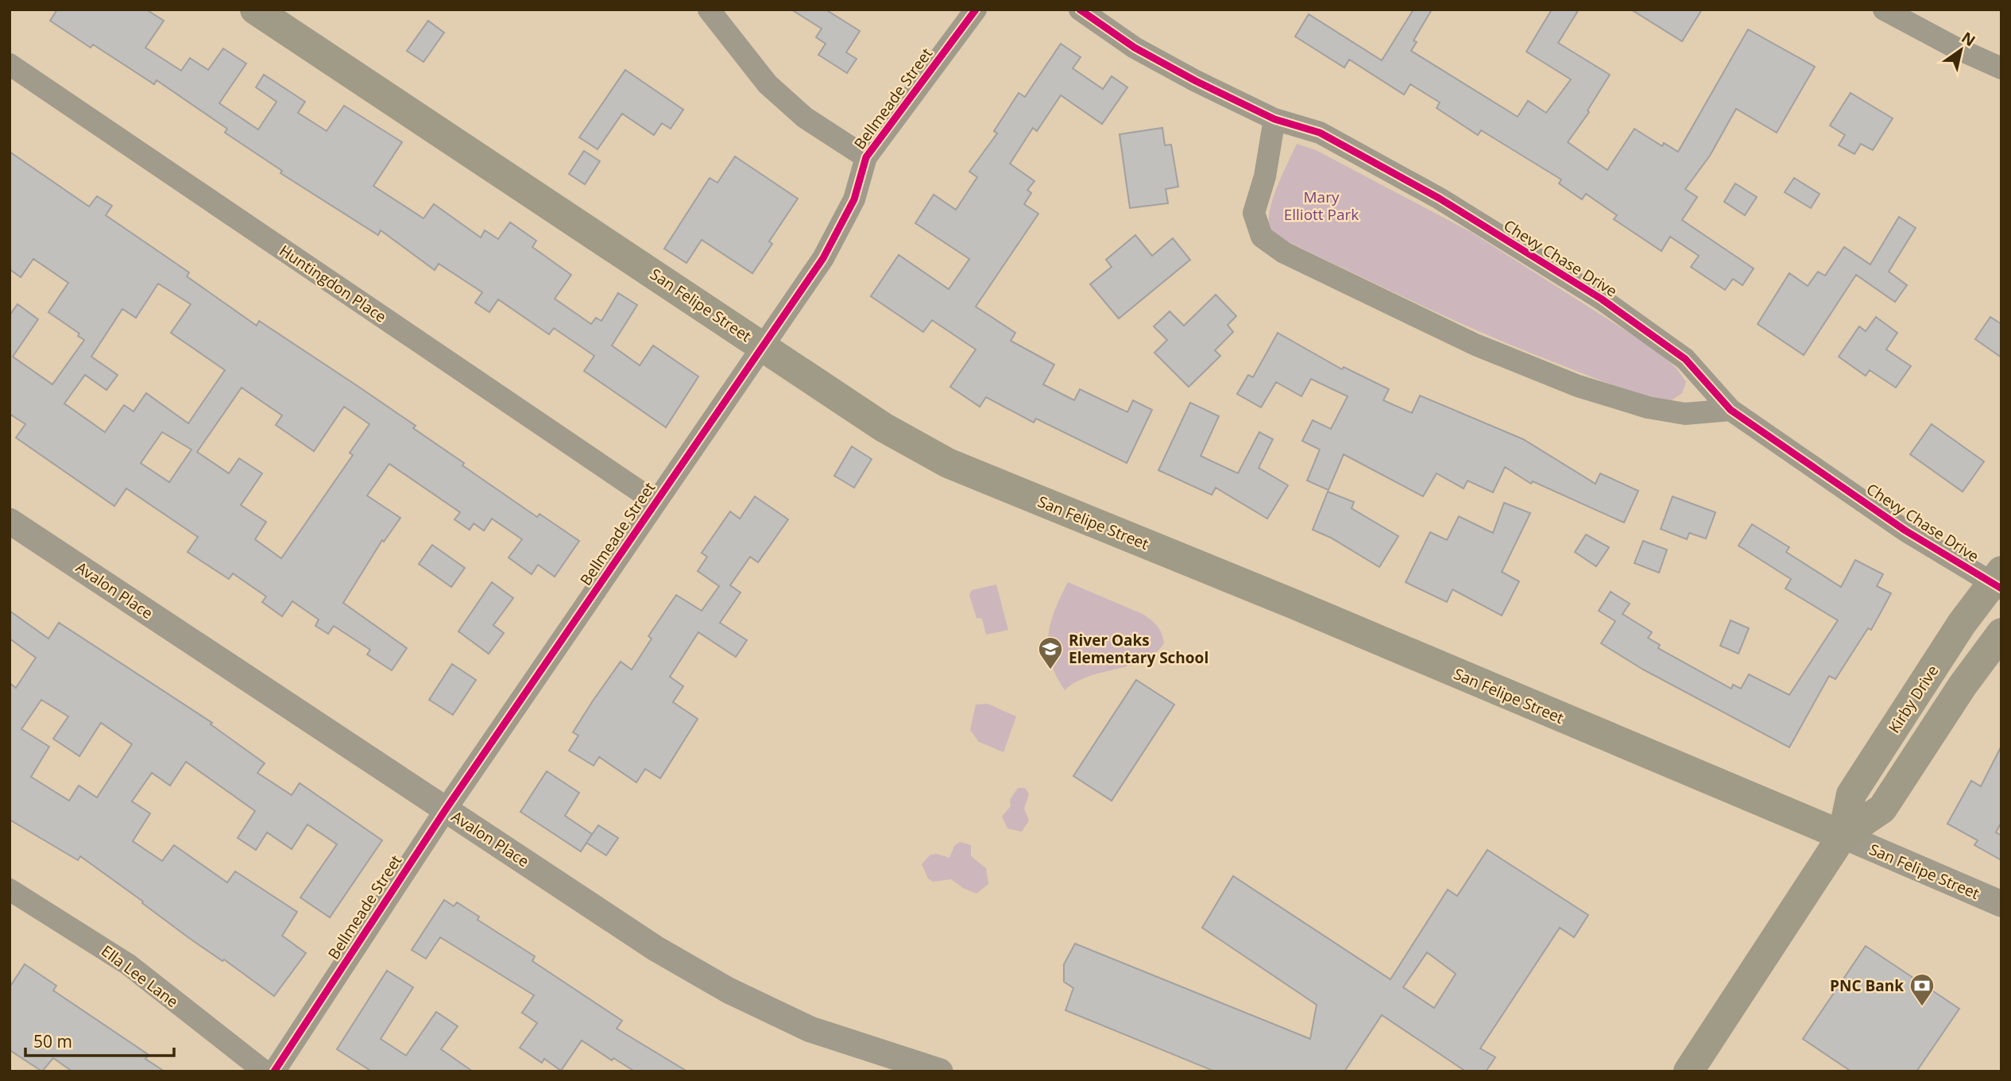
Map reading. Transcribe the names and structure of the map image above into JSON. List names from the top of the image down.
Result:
{
  "streets": {
    "main road": ["San Felipe Street", "Kirby Drive"],
    "street": [
      "Bellmeade Street",
      "Chevy Chase Drive",
      "Huntingdon Place",
      "Avalon Place",
      "Ella Lee Lane"
    ]
  },
  "crossings": [
    ["Bellmeade Street", "Huntingdon Place"],
    ["Bellmeade Street", "San Felipe Street"],
    ["Bellmeade Street", "Avalon Place"],
    ["Chevy Chase Drive", "Kirby Drive"],
    ["San Felipe Street", "Kirby Drive"]
  ],
  "parks": ["Mary Elliott Park"],
  "places": {
    "school or university": ["River Oaks Elementary School"],
    "bank": ["PNC Bank"]
  },
  "scale_bar": "50 m",
  "north": "top right"
}
